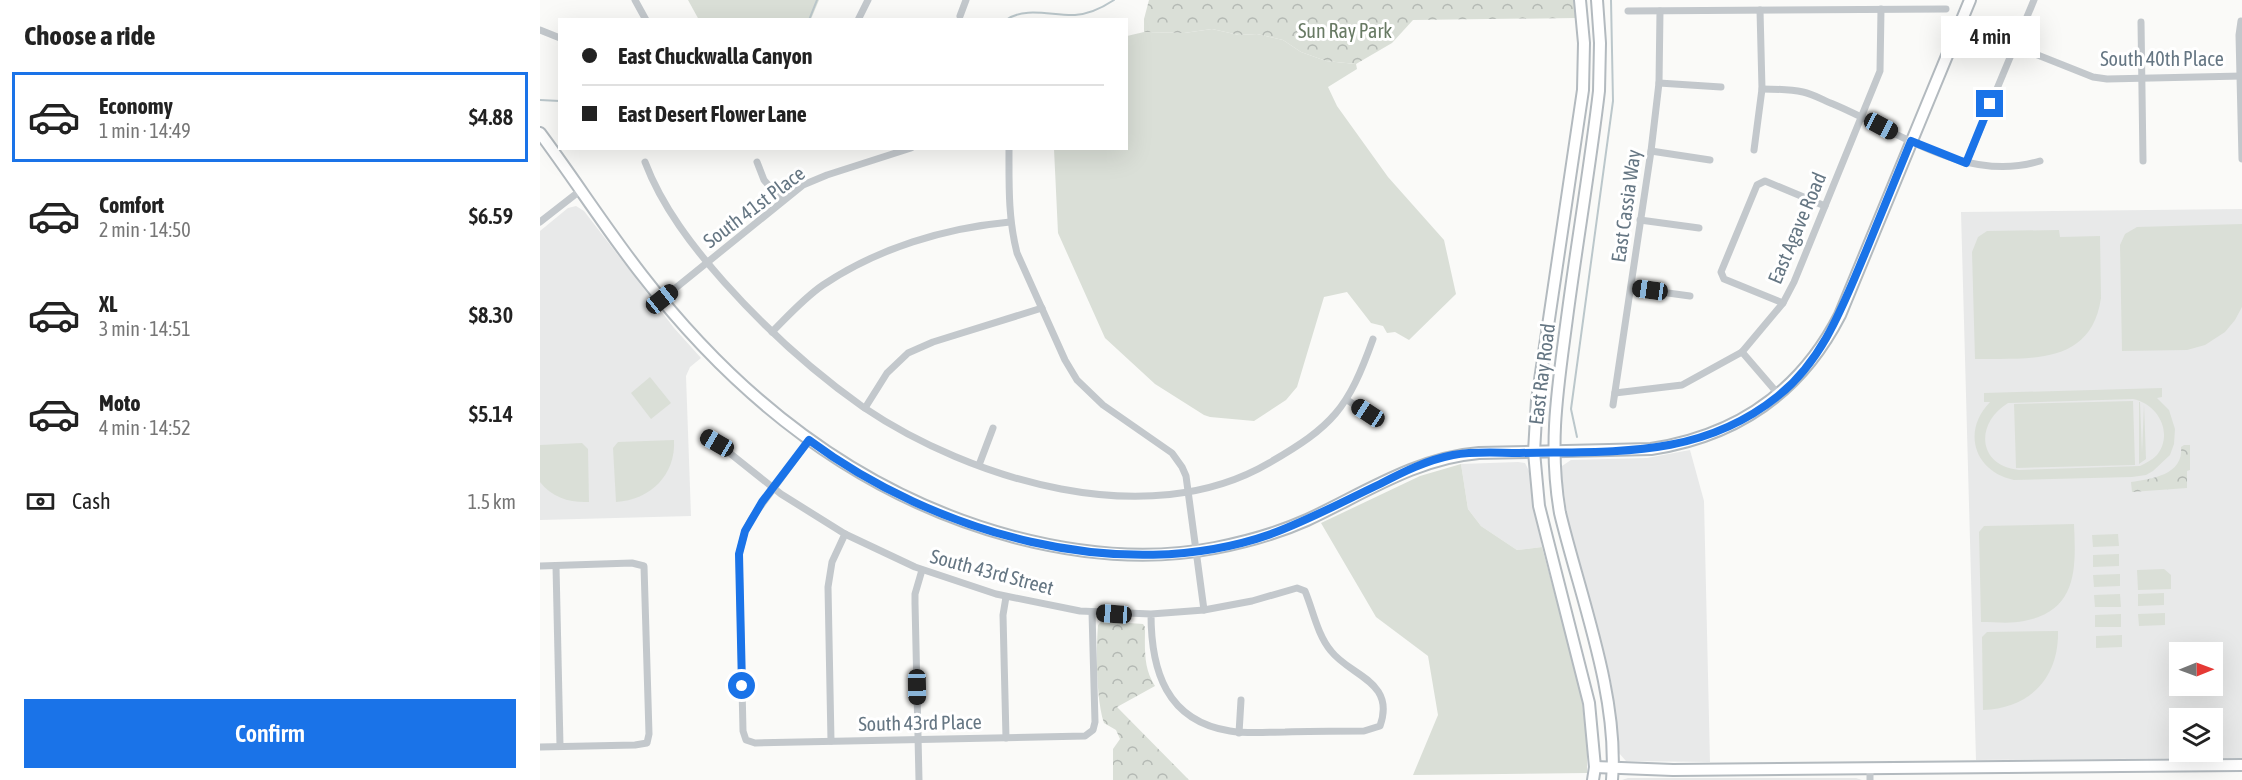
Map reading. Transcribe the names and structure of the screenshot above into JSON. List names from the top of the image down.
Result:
{
  "streets": {
    "street": [
      "South 40th Place",
      "East Cassia Way",
      "South 41st Place",
      "East Agave Road",
      "East Ray Road",
      "South 43rd Street",
      "South 43rd Place"
    ]
  },
  "crossings": [
    ["East Cassia Way", "East Agave Road"],
    ["South 43rd Street", "South 43rd Place"]
  ],
  "parks": ["Sun Ray Park"],
  "north": "right",
  "page": {
    "heading": "Choose a ride",
    "bubble": "4 min",
    "banner": ["East Chuckwalla Canyon", "East Desert Flower Lane"],
    "list": [
      {
        "name": "Economy",
        "note": "1 min · 14:49",
        "value": "$4.88"
      },
      {
        "name": "Comfort",
        "note": "2 min · 14:50",
        "value": "$6.59"
      },
      {
        "name": "XL",
        "note": "3 min · 14:51",
        "value": "$8.30"
      },
      {
        "name": "Moto",
        "note": "4 min · 14:52",
        "value": "$5.14"
      }
    ],
    "pay": ["Cash", "1.5 km"],
    "buttons": "Confirm"
  }
}
